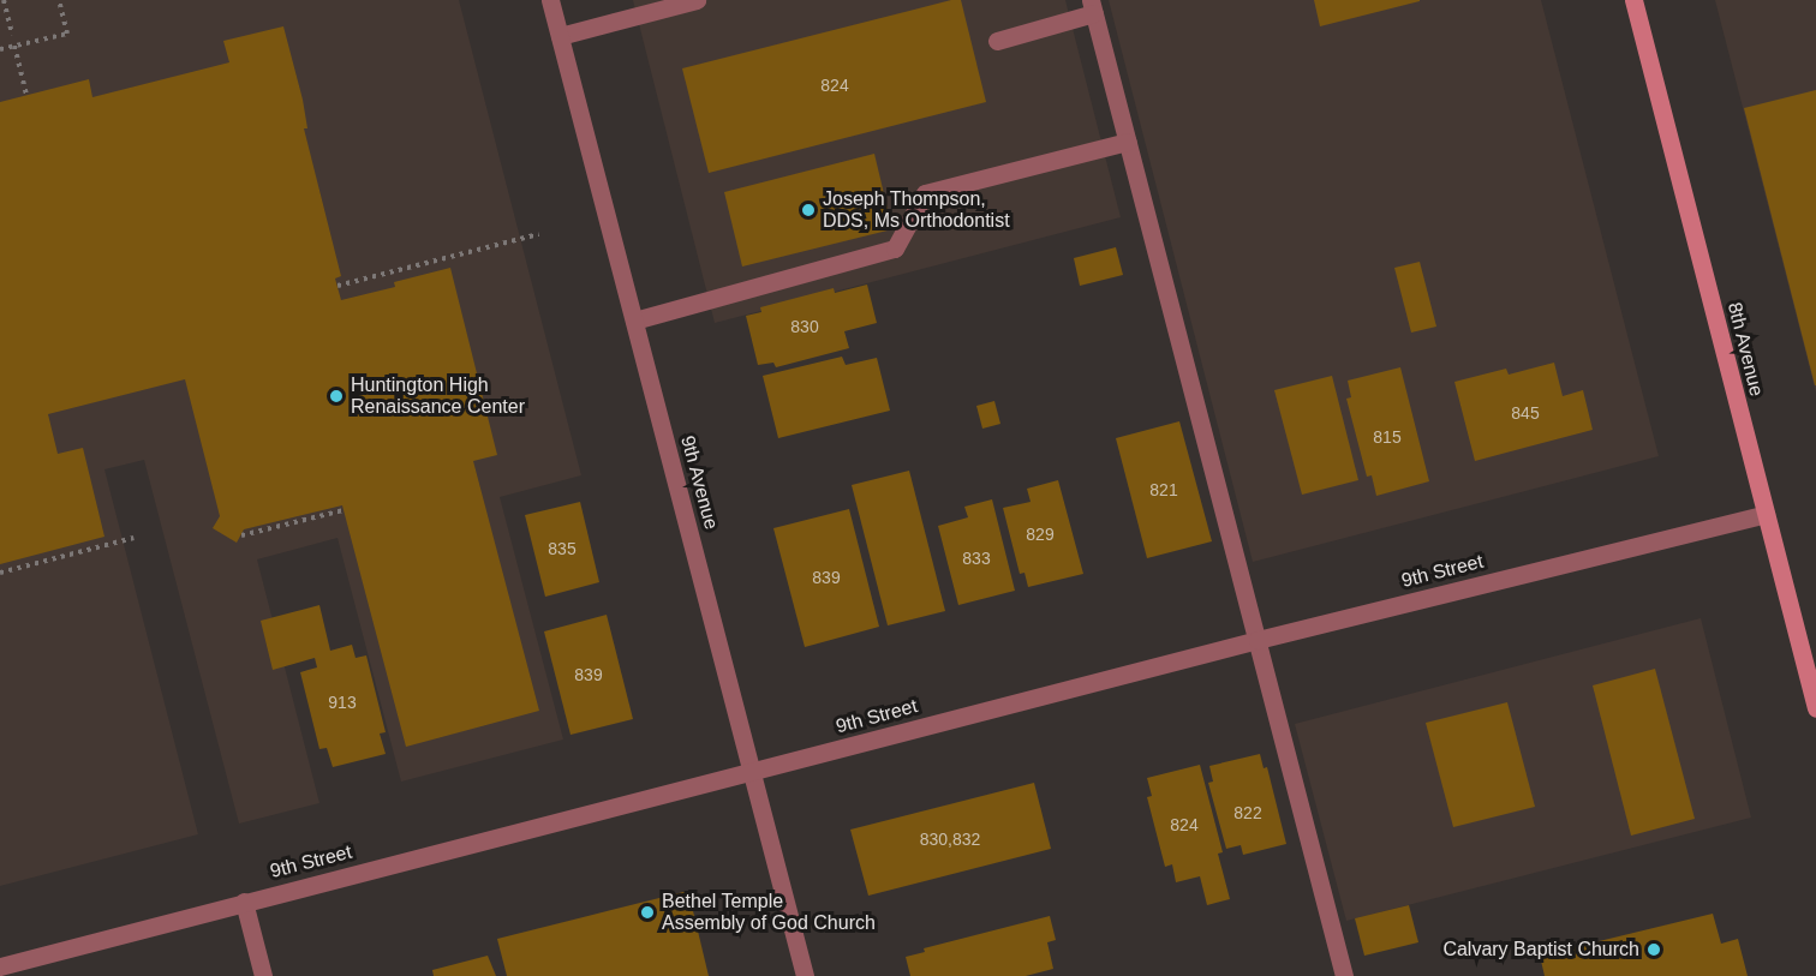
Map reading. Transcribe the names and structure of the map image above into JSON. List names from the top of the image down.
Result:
{
  "streets": {
    "main road": ["8th Avenue"],
    "street": ["9th Avenue", "9th Street"]
  },
  "crossings": [
    ["8th Avenue", "9th Street"],
    ["9th Avenue", "9th Street"]
  ],
  "places": [
    "Joseph Thompson, DDS, Ms Orthodontist",
    "Huntington High Renaissance Center",
    "Bethel Temple Assembly of God Church",
    "Calvary Baptist Church"
  ],
  "house_numbers": [
    "824",
    "830",
    "845",
    "815",
    "821",
    "829",
    "835",
    "833",
    "839",
    "839",
    "913",
    "822",
    "824",
    "830,832"
  ]
}
